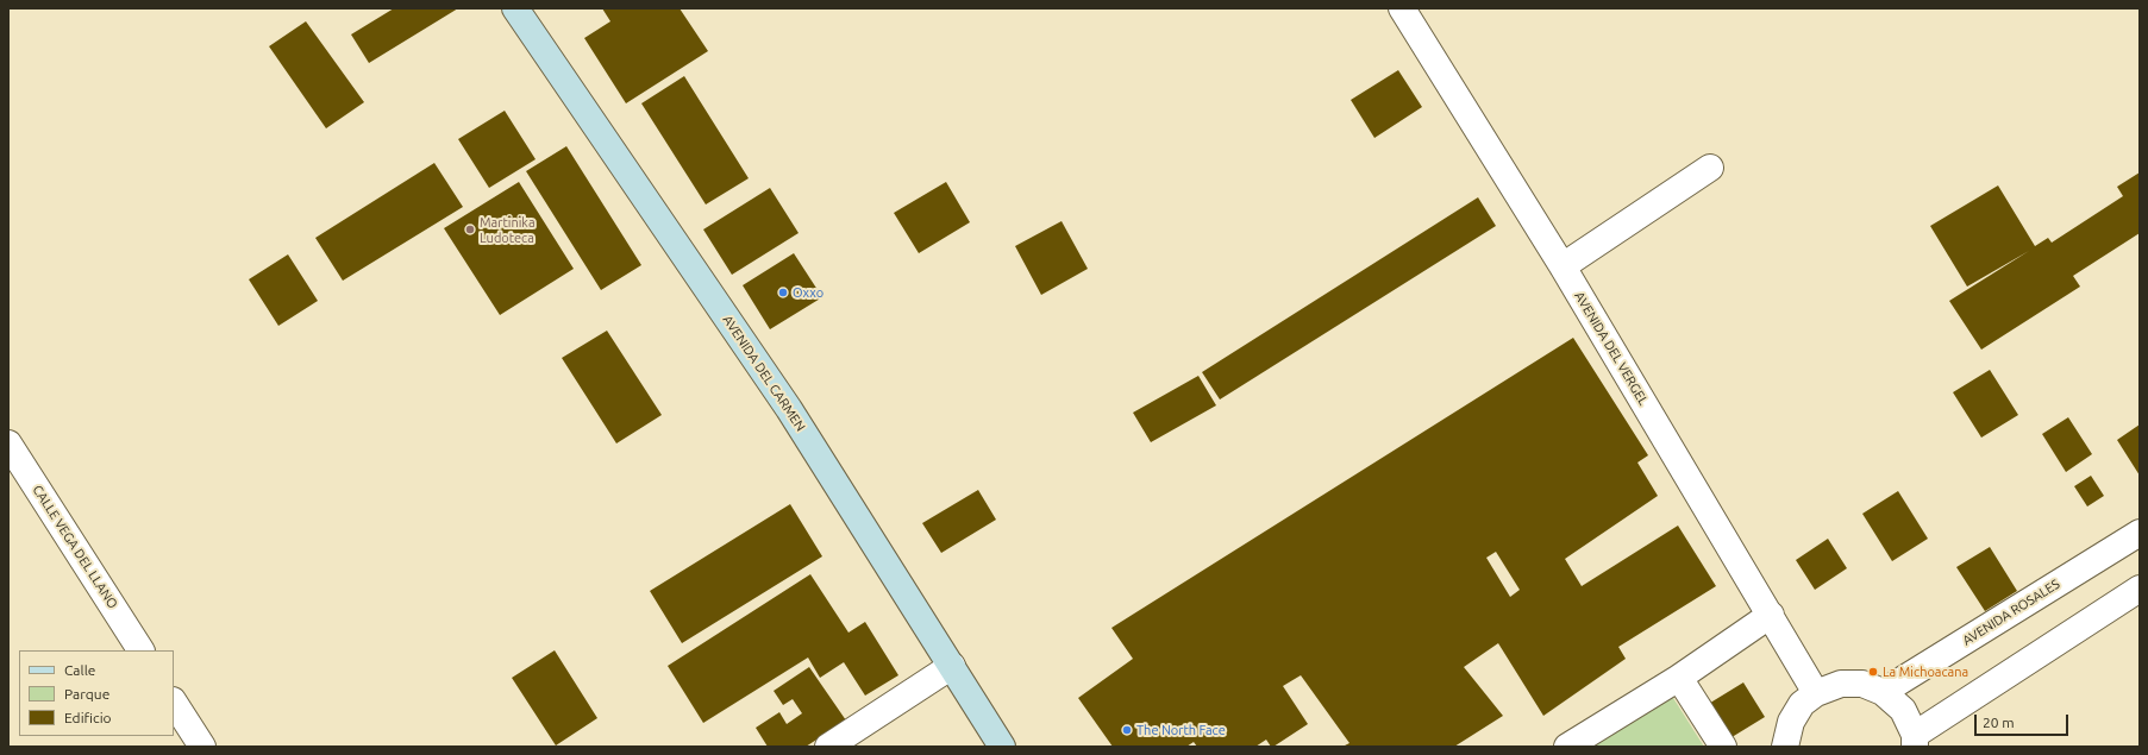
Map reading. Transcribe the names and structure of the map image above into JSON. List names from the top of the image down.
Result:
{
  "streets": {
    "street": [
      "AVENIDA DEL VERGEL",
      "AVENIDA DEL CARMEN",
      "CALLE VEGA DEL LLANO",
      "AVENIDA ROSALES"
    ]
  },
  "places": [
    "Martinika Ludoteca",
    "Oxxo",
    "La Michoacana",
    "The North Face"
  ],
  "legend": ["Calle", "Parque", "Edificio"],
  "scale_bar": "20 m"
}
